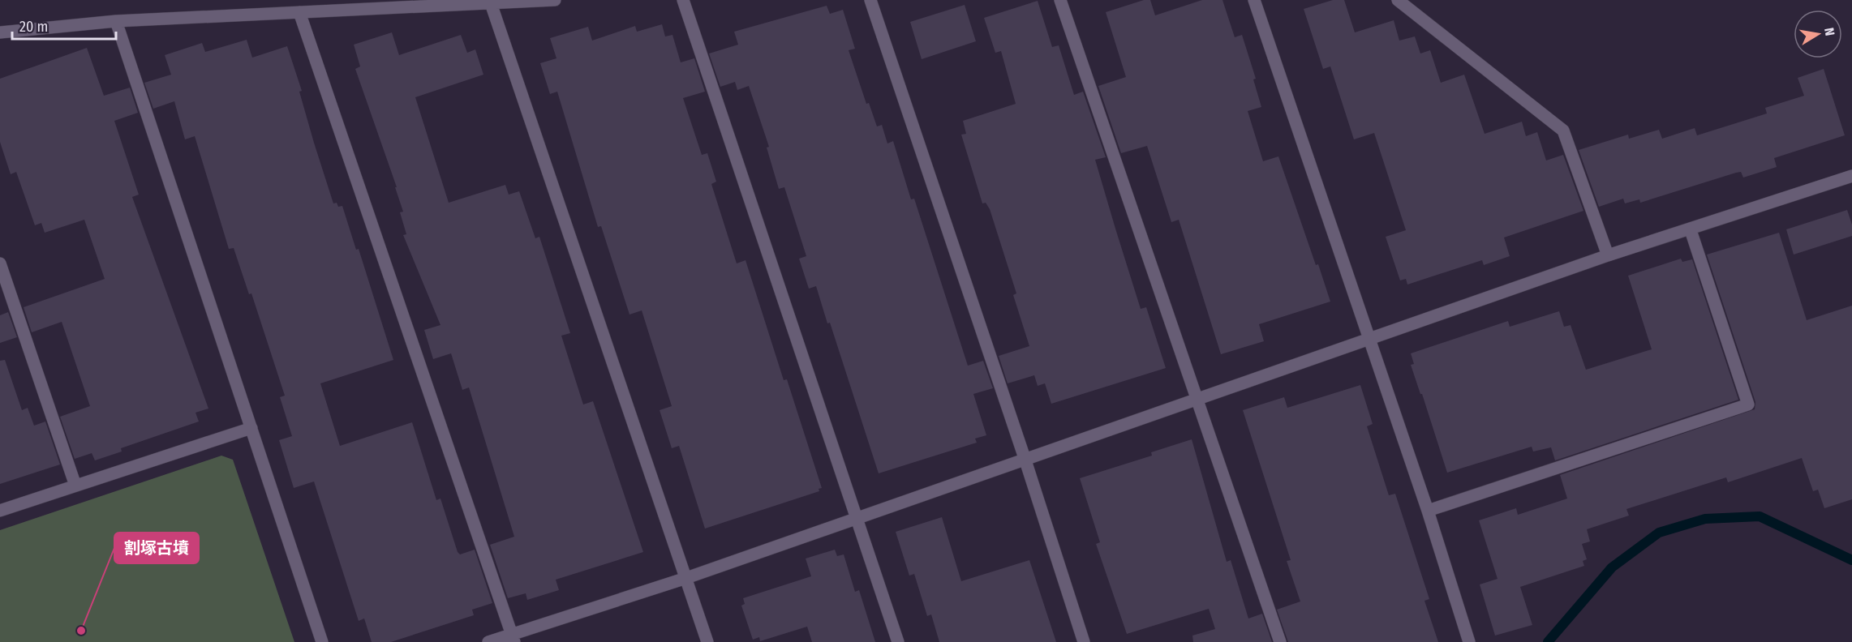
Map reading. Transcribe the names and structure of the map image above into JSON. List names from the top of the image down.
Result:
{
  "places": ["割塚古墳"],
  "scale_bar": "20 m",
  "north": "right"
}
